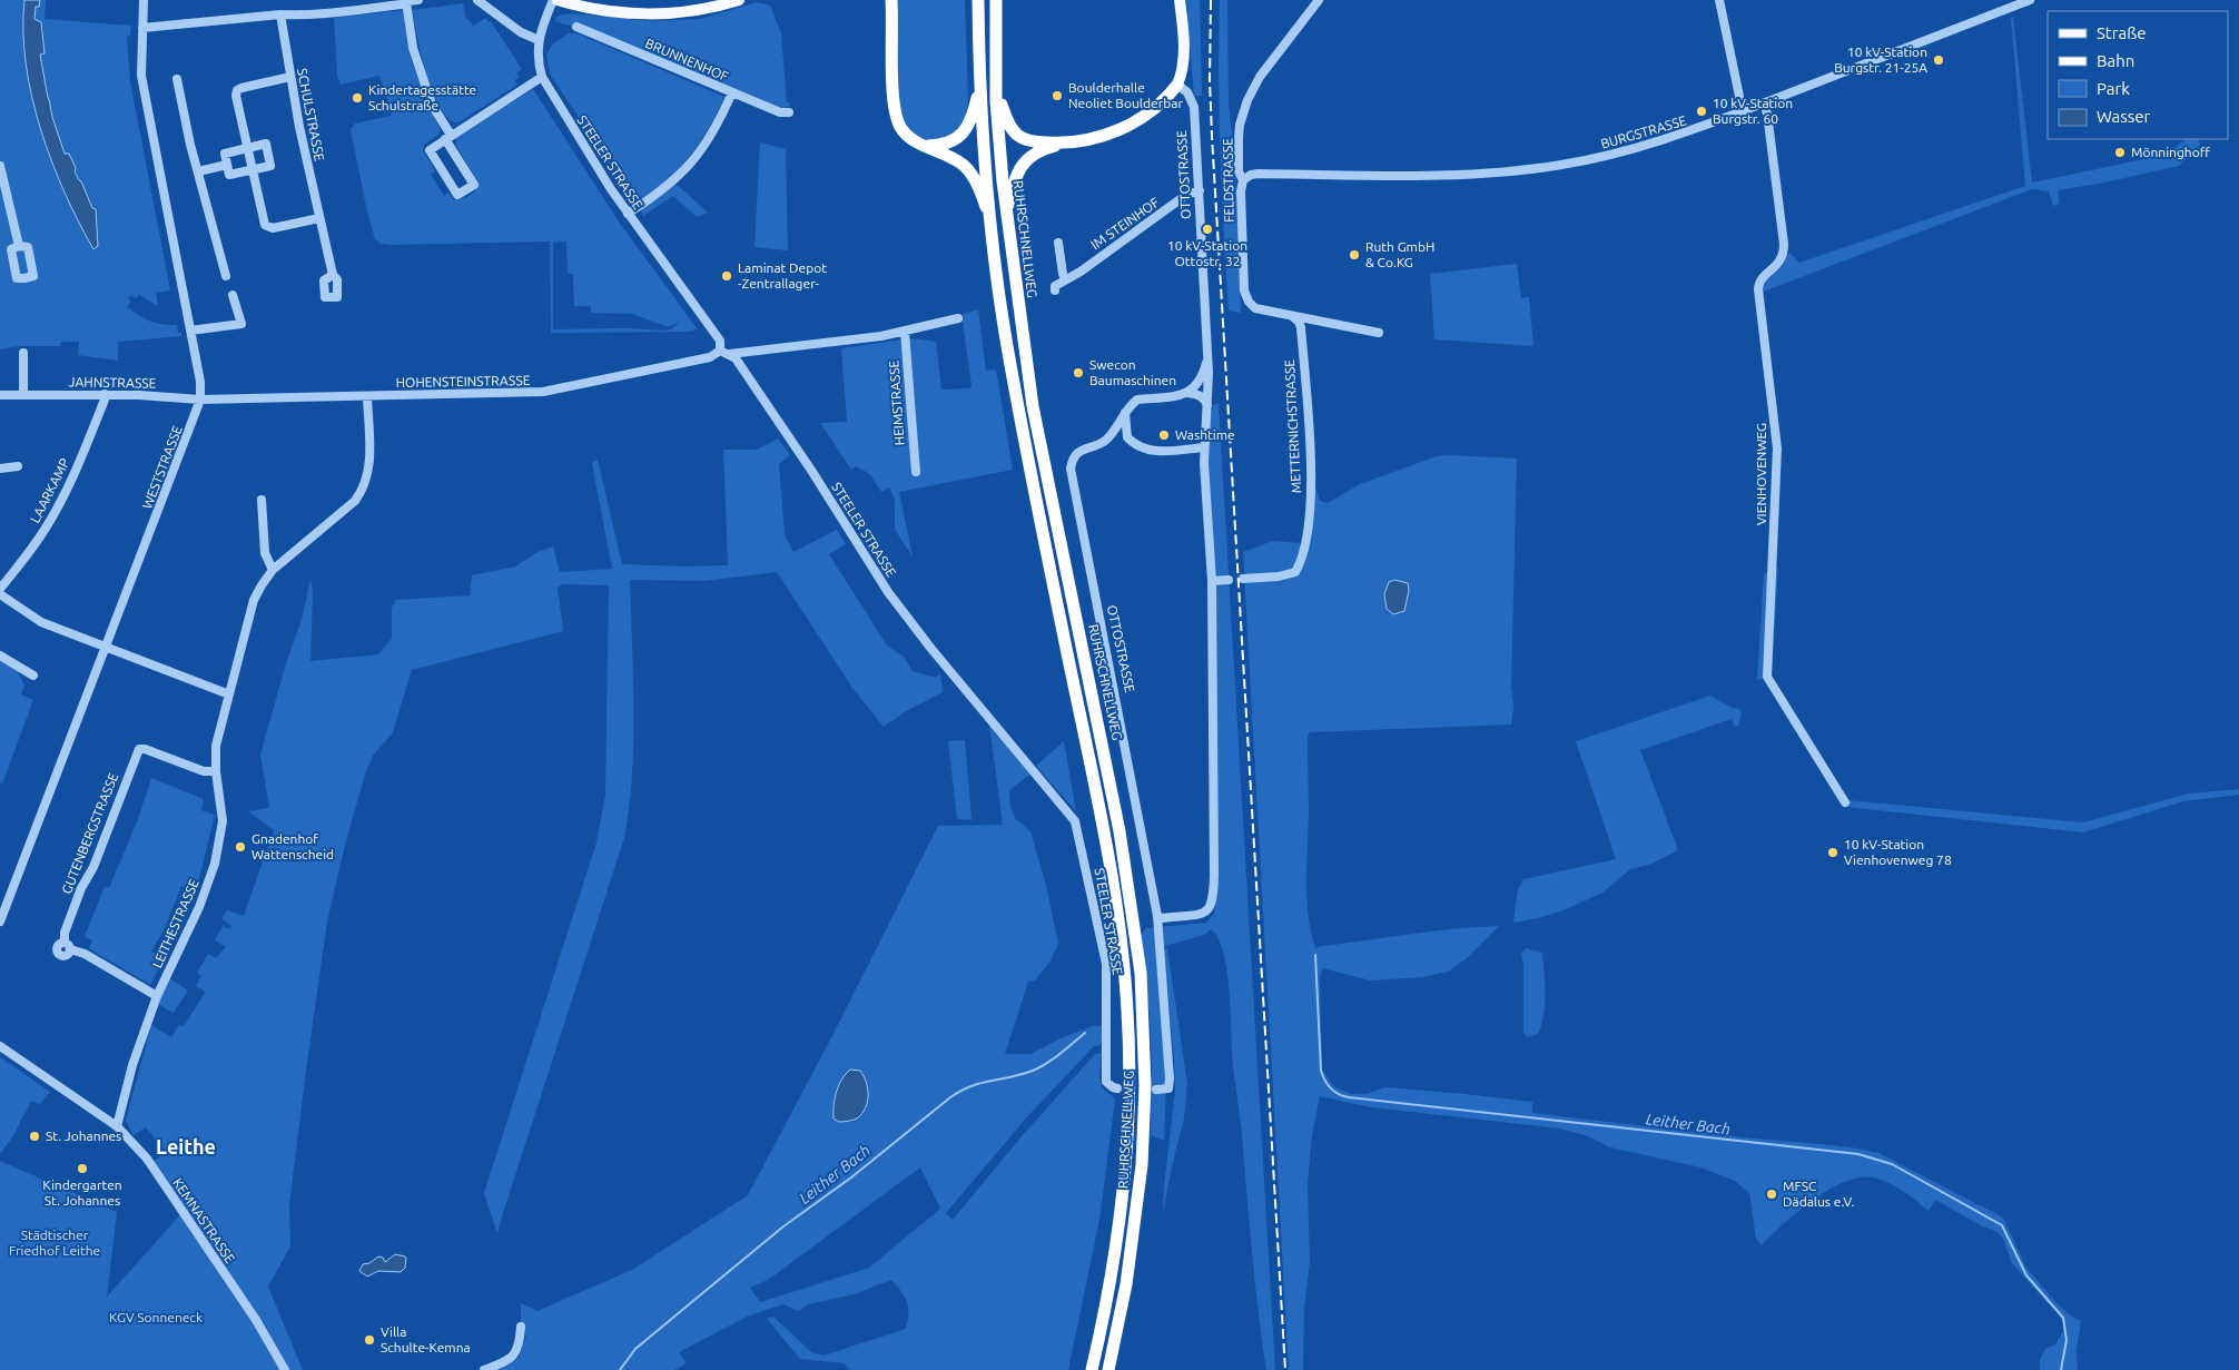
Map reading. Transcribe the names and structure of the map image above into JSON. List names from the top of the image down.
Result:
{
  "streets": {
    "highway": ["RUHRSCHNELLWEG"],
    "street": [
      "BRUNNENHOF",
      "SCHULSTRASSE",
      "BURGSTRASSE",
      "STEELER STRASSE",
      "OTTOSTRASSE",
      "FELDSTRASSE",
      "IM STEINHOF",
      "HOHENSTEINSTRASSE",
      "JAHNSTRASSE",
      "HEIMSTRASSE",
      "METTERNICHSTRASSE",
      "WESTSTRASSE",
      "VIENHOVENWEG",
      "LAARKAMP",
      "GUTENBERGSTRASSE",
      "LEITHESTRASSE",
      "KEMNASTRASSE"
    ]
  },
  "crossings": [
    ["BURGSTRASSE", "FELDSTRASSE"],
    ["BURGSTRASSE", "VIENHOVENWEG"],
    ["STEELER STRASSE", "HOHENSTEINSTRASSE"],
    ["OTTOSTRASSE", "IM STEINHOF"],
    ["FELDSTRASSE", "METTERNICHSTRASSE"],
    ["HOHENSTEINSTRASSE", "JAHNSTRASSE"],
    ["HOHENSTEINSTRASSE", "WESTSTRASSE"],
    ["HOHENSTEINSTRASSE", "LEITHESTRASSE"],
    ["JAHNSTRASSE", "WESTSTRASSE"],
    ["JAHNSTRASSE", "LAARKAMP"],
    ["GUTENBERGSTRASSE", "LEITHESTRASSE"],
    ["LEITHESTRASSE", "KEMNASTRASSE"]
  ],
  "districts": ["Leithe"],
  "water": ["Leither Bach"],
  "parks": ["Städtischer Friedhof Leithe", "KGV Sonneneck"],
  "places": [
    "10 kV-Station Burgstr. 21-25A",
    "Boulderhalle Neoliet Boulderbar",
    "Kindertagesstätte Schulstraße",
    "10 kV-Station Burgstr. 60",
    "Mönninghoff",
    "10 kV-Station Ottostr. 32",
    "Ruth GmbH & Co.KG",
    "Laminat Depot -Zentrallager-",
    "Swecon Baumaschinen",
    "Washtime",
    "Gnadenhof Wattenscheid",
    "10 kV-Station Vienhovenweg 78",
    "St. Johannes",
    "Kindergarten St. Johannes",
    "MFSC Dädalus e.V.",
    "Villa Schulte-Kemna"
  ],
  "legend": [
    "Straße",
    "Bahn",
    "Park",
    "Wasser"
  ]
}
